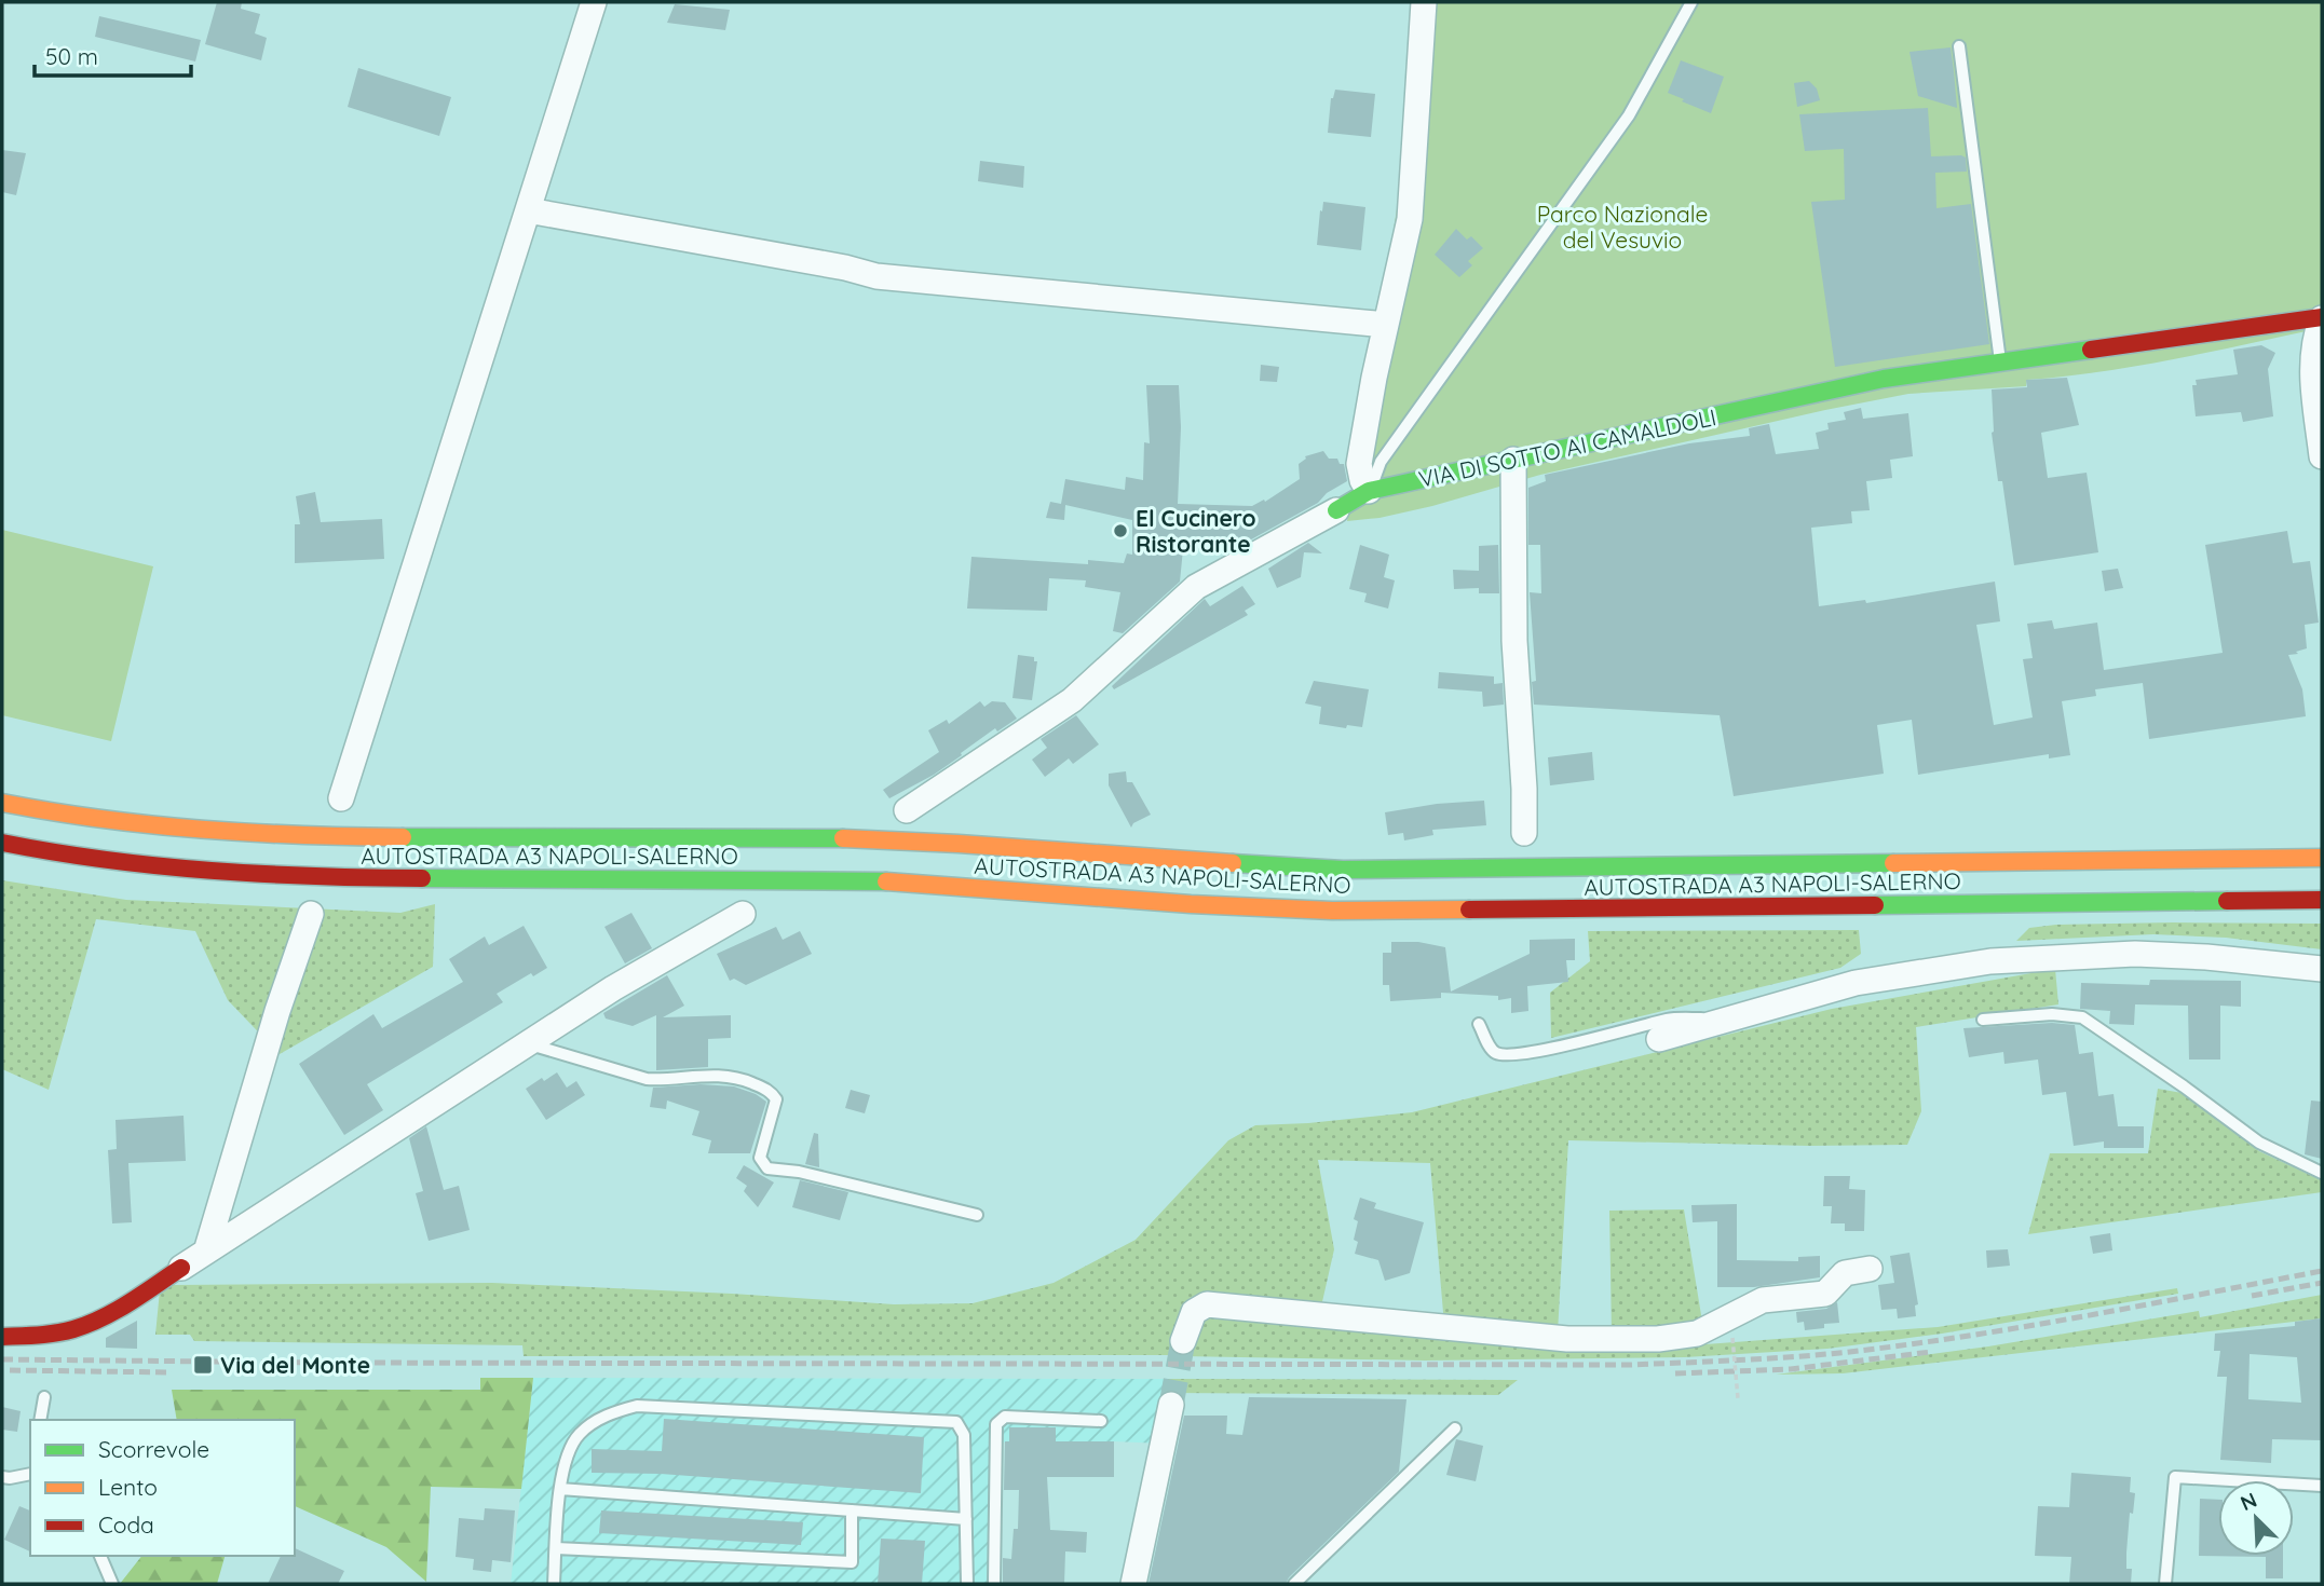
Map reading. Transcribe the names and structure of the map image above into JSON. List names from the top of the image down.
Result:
{
  "streets": {
    "main road": ["VIA DI SOTTO AI CAMALDOLI", "AUTOSTRADA A3 NAPOLI-SALERNO"]
  },
  "parks": ["Parco Nazionale del Vesuvio"],
  "places": {
    "other": ["El Cucinero Ristorante"],
    "transit": ["Via del Monte"]
  },
  "legend": ["Scorrevole", "Lento", "Coda"],
  "scale_bar": "50 m",
  "north": "top left"
}
